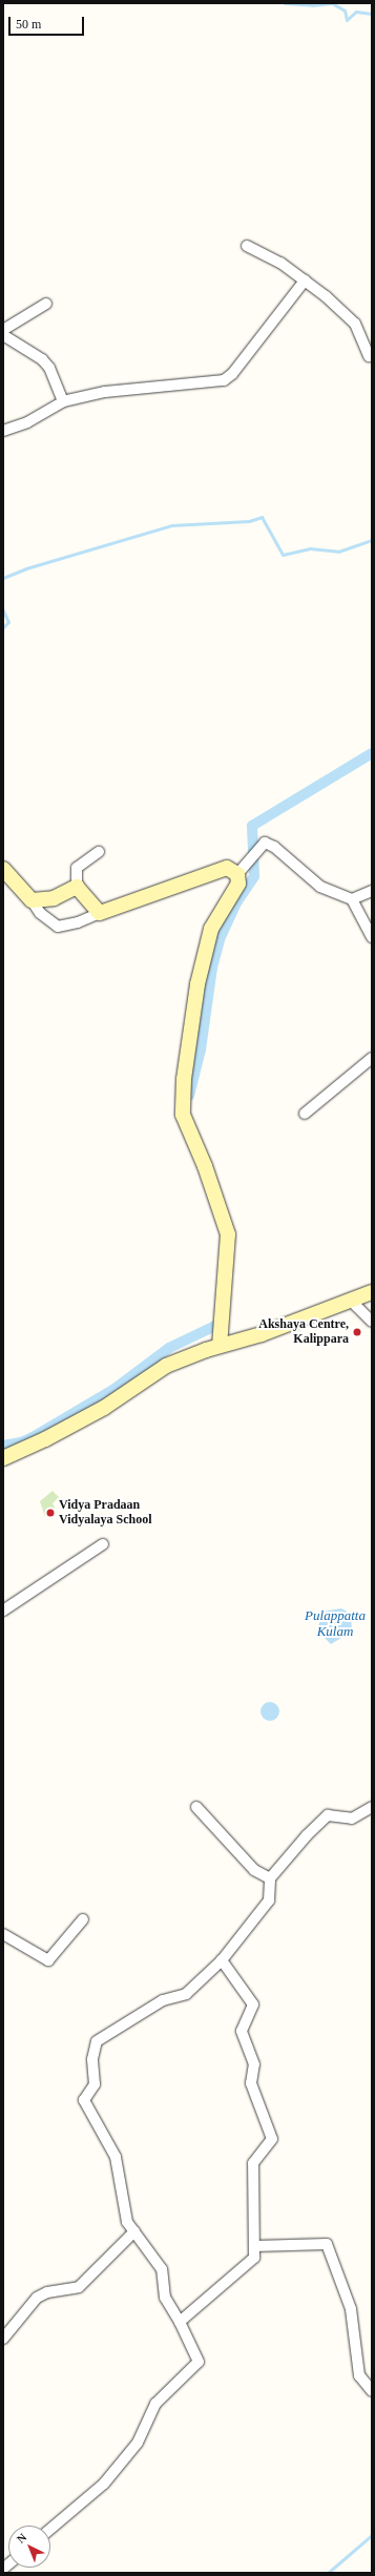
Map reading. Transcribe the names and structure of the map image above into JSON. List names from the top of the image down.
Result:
{
  "water": ["Pulappatta Kulam"],
  "places": ["Akshaya Centre, Kalippara", "Vidya Pradaan Vidyalaya School"],
  "scale_bar": "50 m",
  "north": "top left"
}
